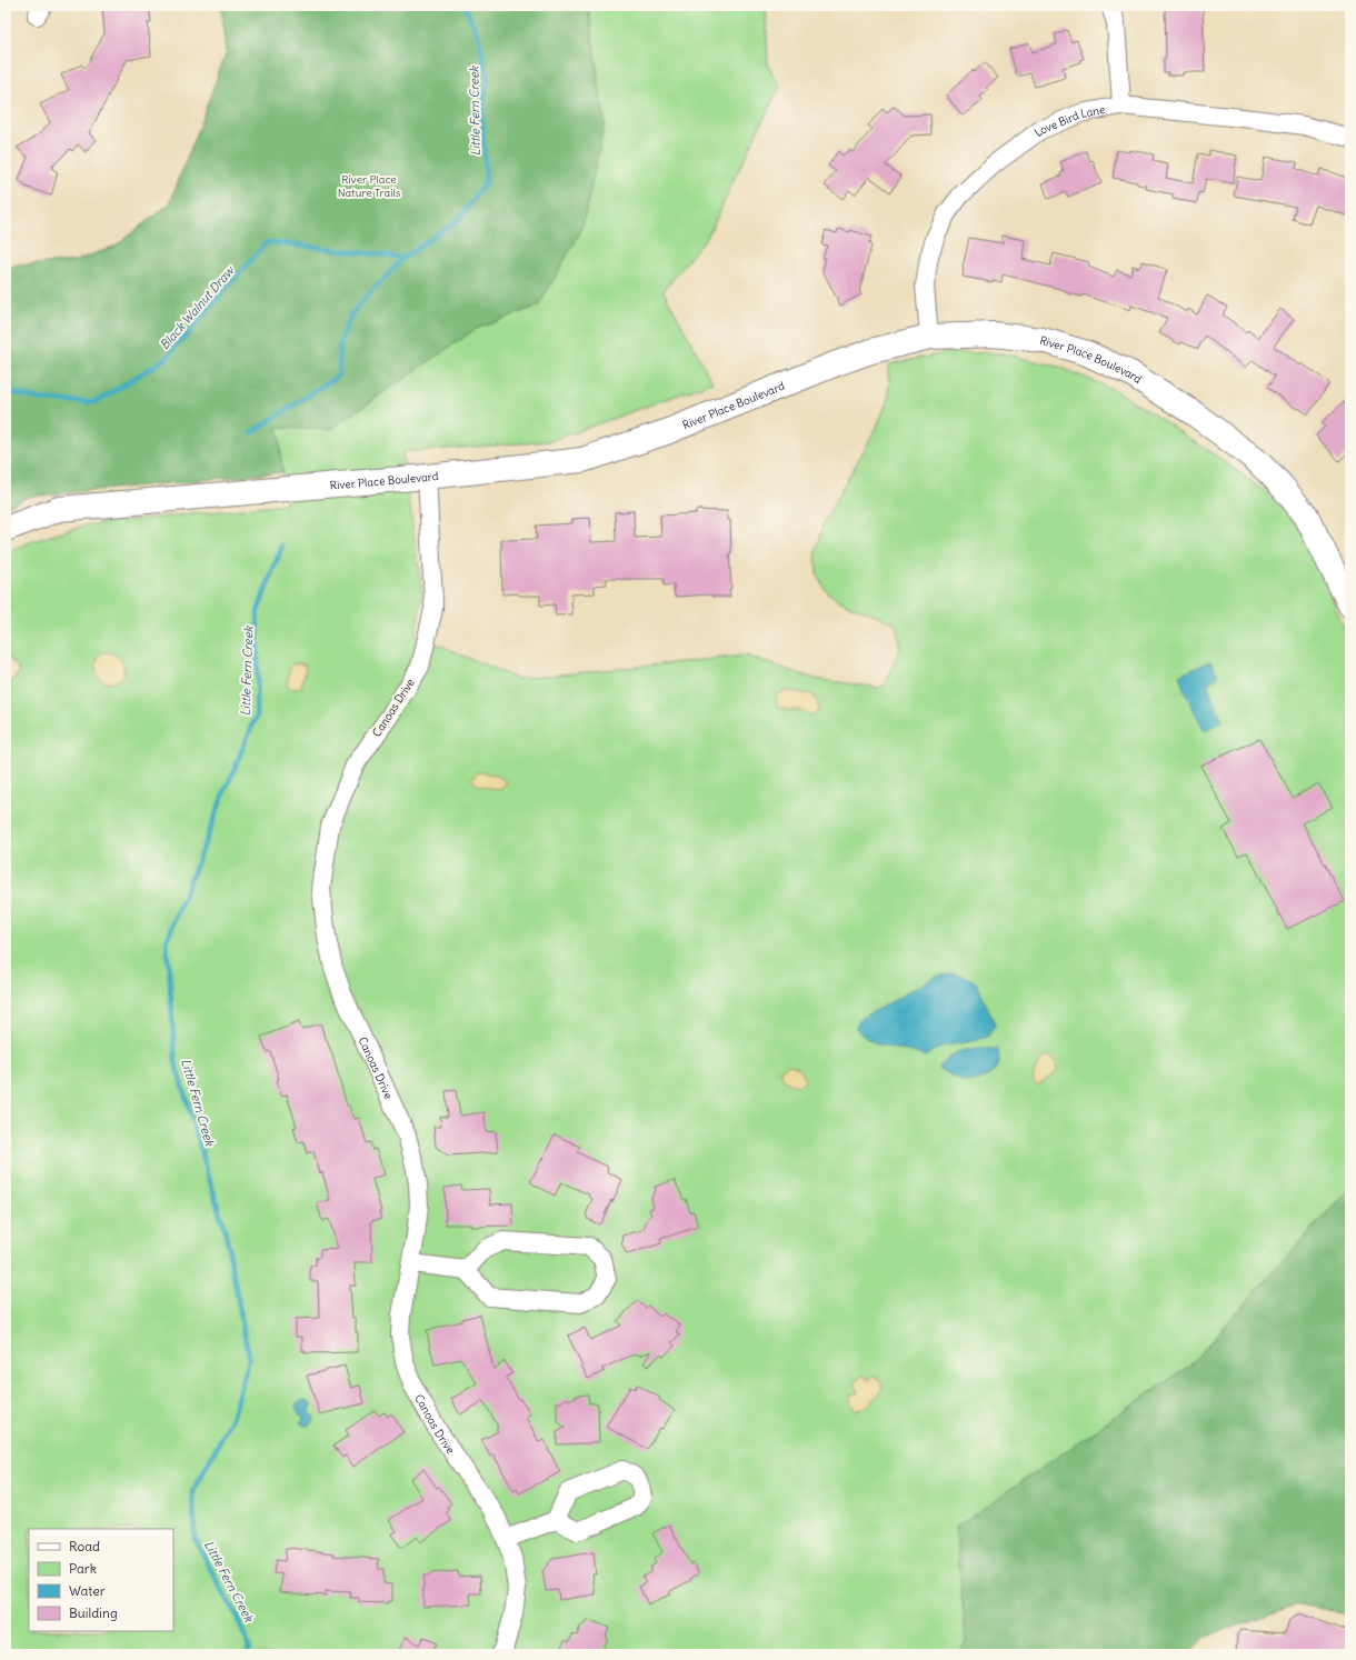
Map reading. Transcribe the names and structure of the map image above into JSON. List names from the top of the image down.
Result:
{
  "streets": {
    "street": ["Love Bird Lane", "River Place Boulevard", "Canoas Drive"]
  },
  "crossings": [
    ["Love Bird Lane", "River Place Boulevard"],
    ["River Place Boulevard", "Canoas Drive"]
  ],
  "water": ["Little Fern Creek", "Black Walnut Draw"],
  "parks": ["River Place Nature Trails"],
  "legend": [
    "Road",
    "Park",
    "Water",
    "Building"
  ]
}
